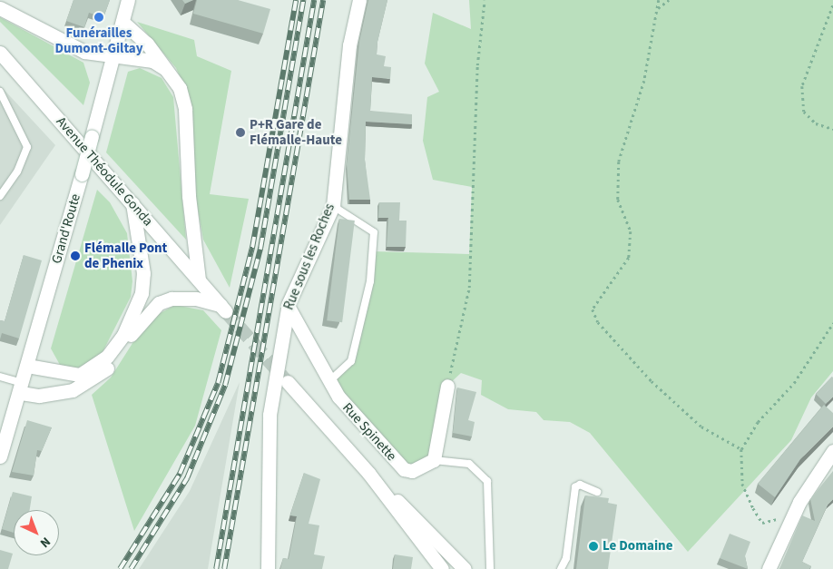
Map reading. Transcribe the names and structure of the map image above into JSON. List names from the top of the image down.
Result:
{
  "streets": {
    "main road": [
      "Avenue Théodule Gonda",
      "Grand'Route",
      "Rue sous les Roches",
      "Rue Spinette"
    ]
  },
  "crossings": [
    ["Avenue Théodule Gonda", "Grand'Route"],
    ["Rue sous les Roches", "Rue Spinette"]
  ],
  "places": [
    "Funérailles Dumont-Giltay",
    "P+R Gare de Flémalle-Haute",
    "Flémalle Pont de Phenix",
    "Le Domaine"
  ],
  "north": "bottom right"
}
